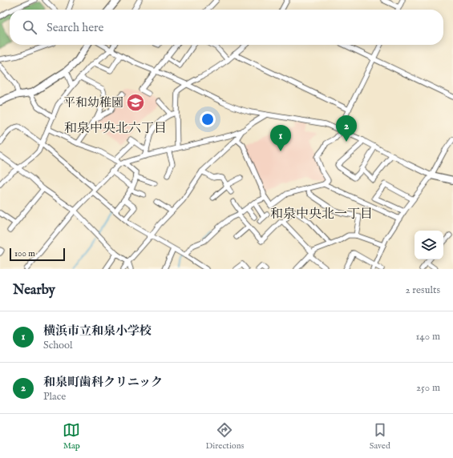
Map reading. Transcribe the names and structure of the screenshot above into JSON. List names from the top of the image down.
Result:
{
  "districts": ["和泉中央北六丁目", "和泉中央北一丁目"],
  "places": {
    "school or university": ["平和幼稚園"]
  },
  "scale_bar": "100 m",
  "page": {
    "search": "Search here",
    "pins": ["2", "1"],
    "scale": "100 m",
    "heading": ["Nearby", "2 results"],
    "list": [
      {
        "mark": "1",
        "name": "横浜市立和泉小学校",
        "note": "School",
        "value": "140 m"
      },
      {
        "mark": "2",
        "name": "和泉町歯科クリニック",
        "note": "Place",
        "value": "250 m"
      }
    ],
    "nav": ["Map", "Directions", "Saved"]
  }
}
